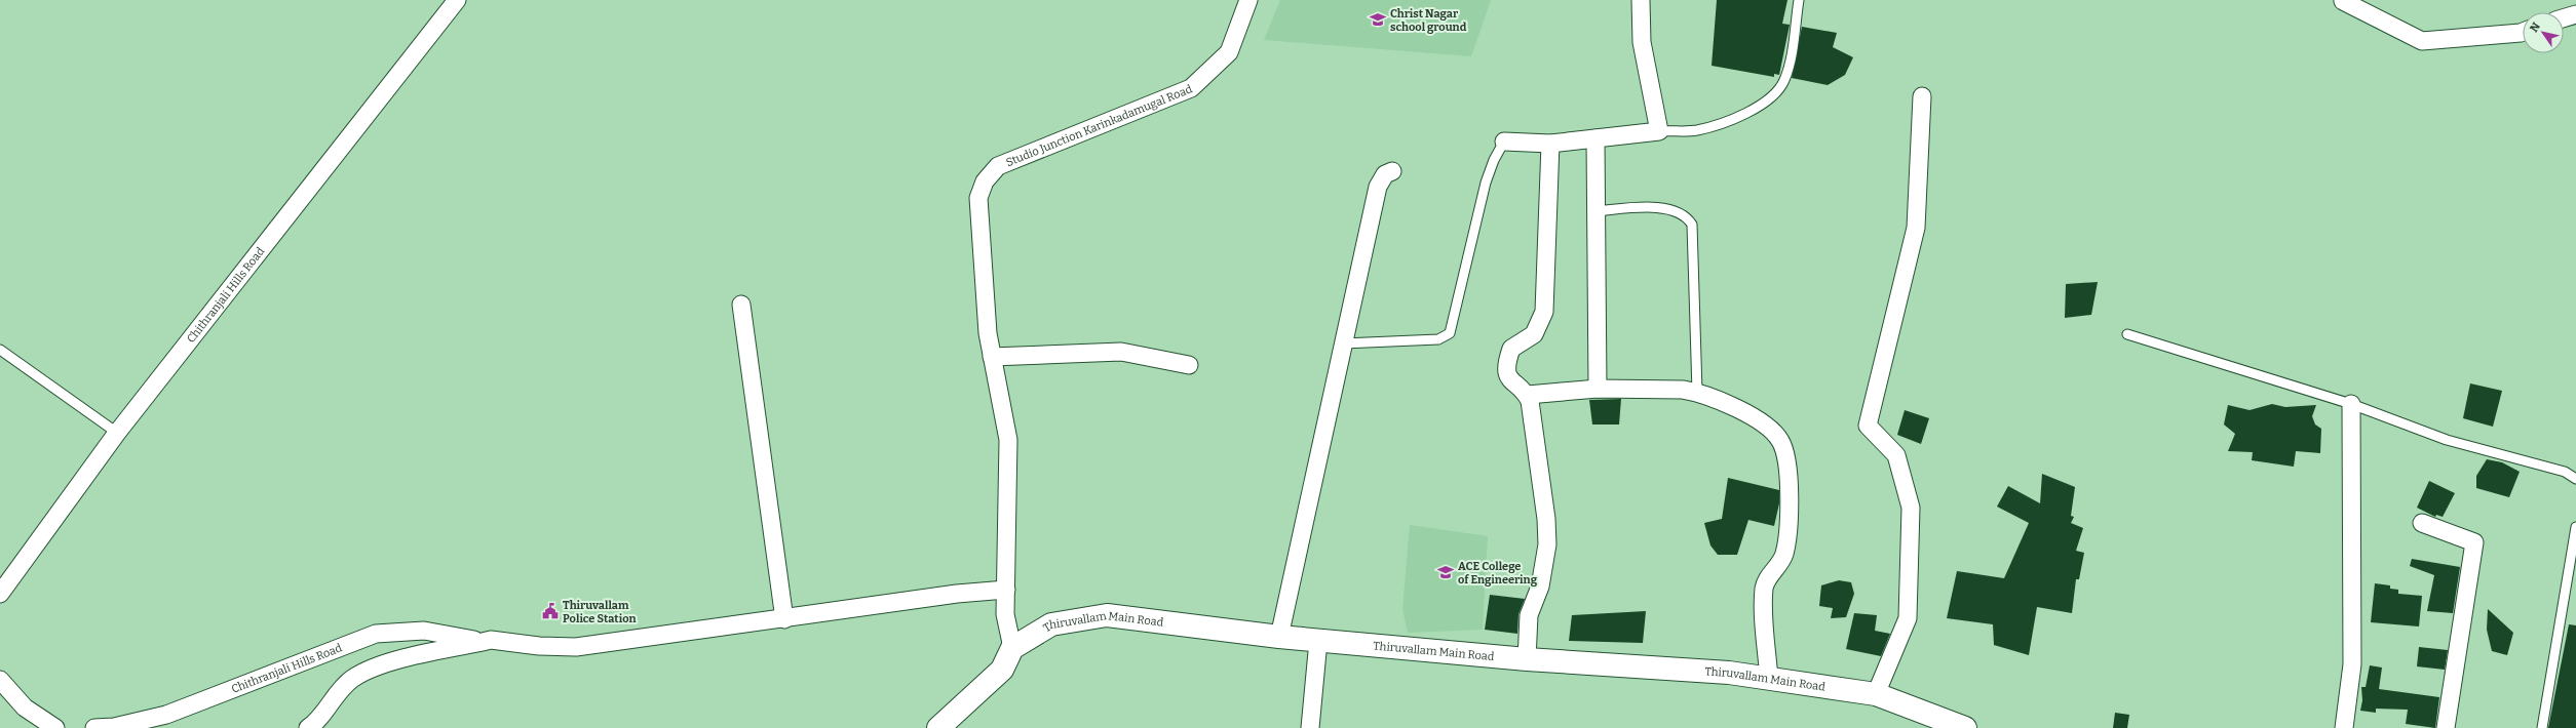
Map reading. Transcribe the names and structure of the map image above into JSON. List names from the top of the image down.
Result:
{
  "streets": {
    "main road": ["Thiruvallam Main Road"],
    "street": ["Studio Junction Karinkadamugal Road", "Chithranjali Hills Road"]
  },
  "crossings": [
    ["Studio Junction Karinkadamugal Road", "Thiruvallam Main Road"]
  ],
  "places": {
    "school or university": ["Christ Nagar school ground", "ACE College of Engineering"],
    "public building": ["Thiruvallam Police Station"]
  },
  "north": "top left"
}
